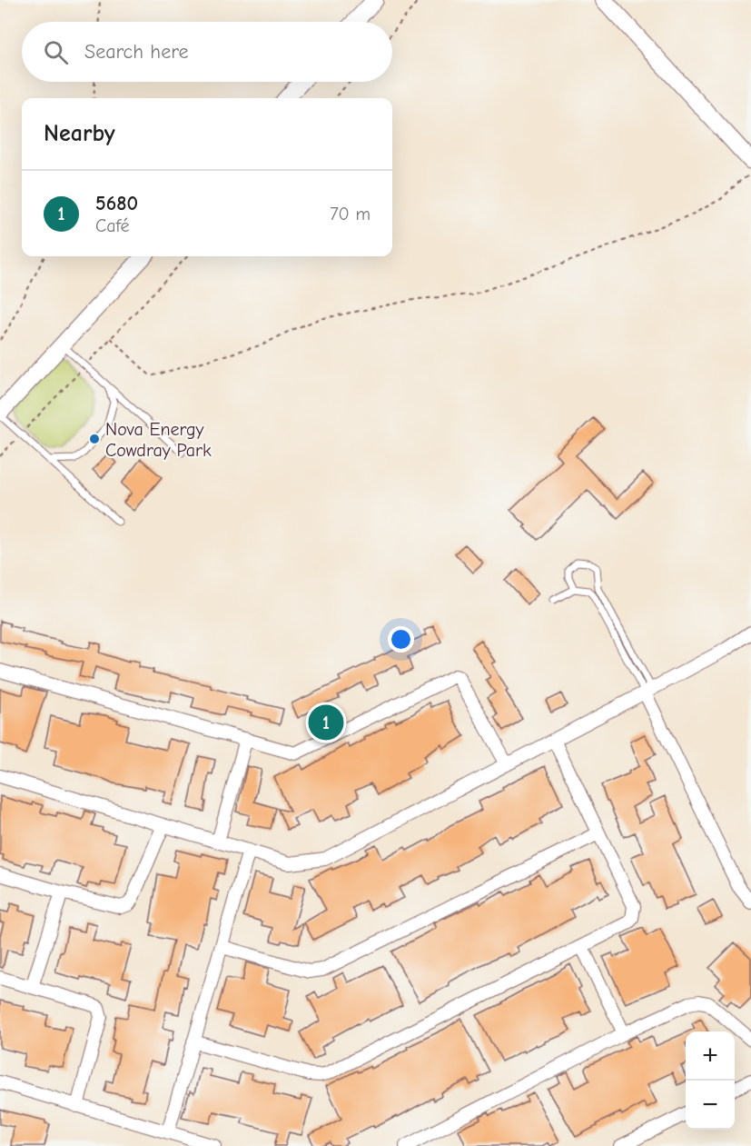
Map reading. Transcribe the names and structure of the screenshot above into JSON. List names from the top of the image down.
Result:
{
  "places": ["Nova Energy Cowdray Park"],
  "page": {
    "search": "Search here",
    "heading": "Nearby",
    "list": [
      {
        "mark": "1",
        "name": "5680",
        "note": "Café",
        "value": "70 m"
      }
    ],
    "pins": "1",
    "map_buttons": ["+", "−"]
  }
}
